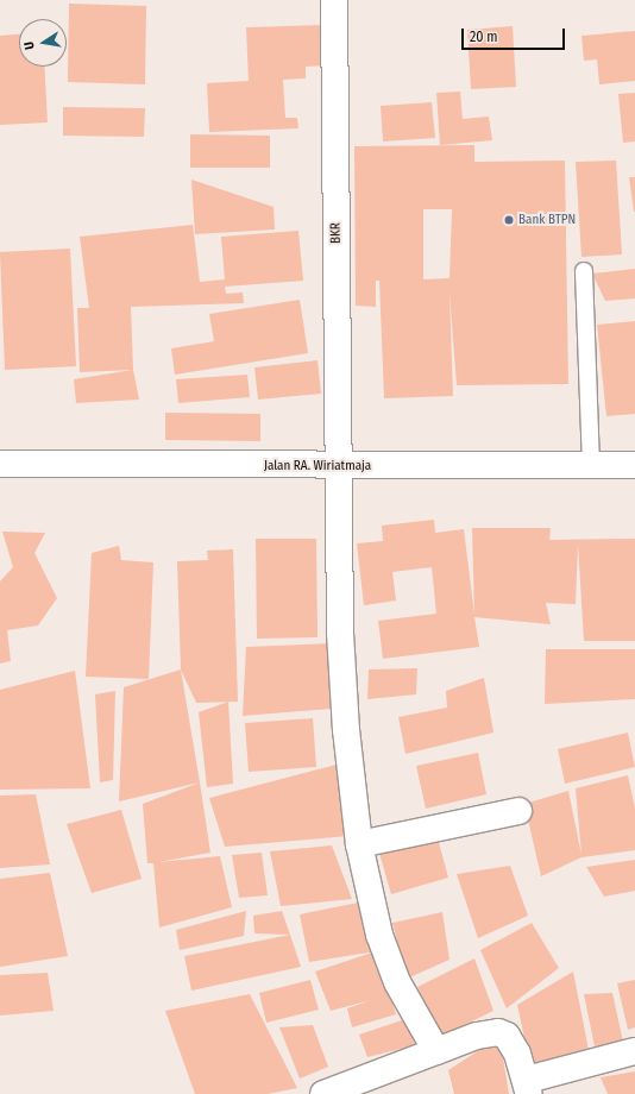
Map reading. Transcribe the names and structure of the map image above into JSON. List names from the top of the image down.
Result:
{
  "streets": {
    "street": ["BKR", "Jalan RA. Wiriatmaja"]
  },
  "crossings": [
    ["BKR", "Jalan RA. Wiriatmaja"]
  ],
  "places": ["Bank BTPN"],
  "scale_bar": "20 m",
  "north": "left"
}
